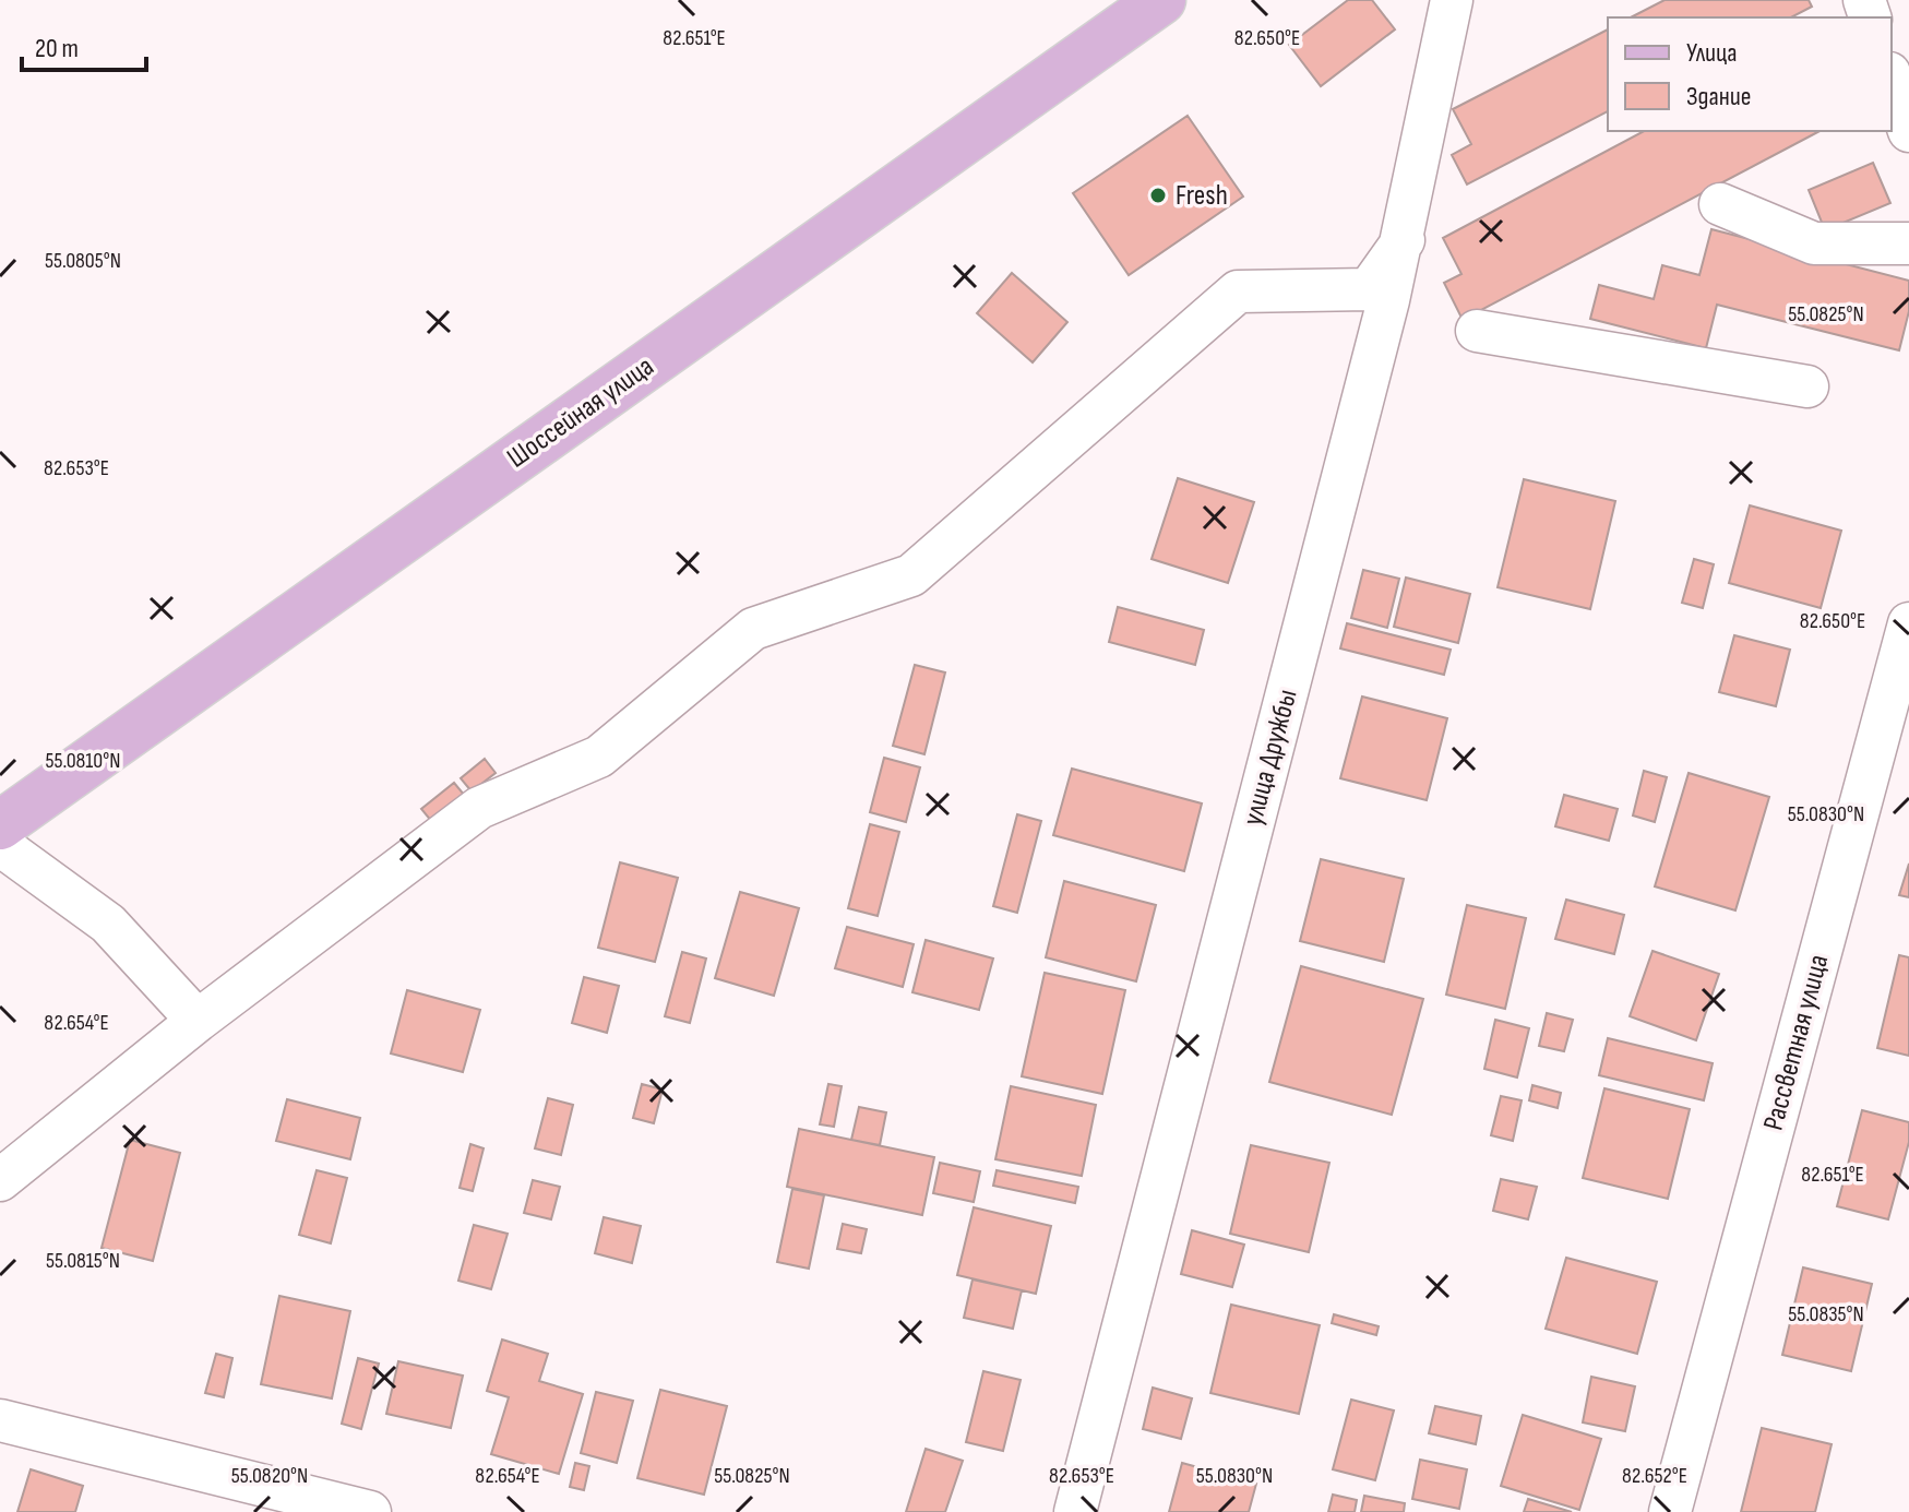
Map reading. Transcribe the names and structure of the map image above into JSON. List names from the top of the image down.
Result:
{
  "streets": {
    "main road": ["Шоссейная улица"],
    "street": ["улица Дружбы", "Рассветная улица"]
  },
  "places": ["Fresh"],
  "legend": ["Улица", "Здание"],
  "scale_bar": "20 m",
  "coordinates": [
    "82.651°E",
    "82.650°E",
    "55.0805°N",
    "55.0825°N",
    "82.653°E",
    "55.0810°N",
    "55.0830°N",
    "82.654°E",
    "55.0815°N",
    "55.0835°N",
    "55.0820°N",
    "82.652°E"
  ]
}
